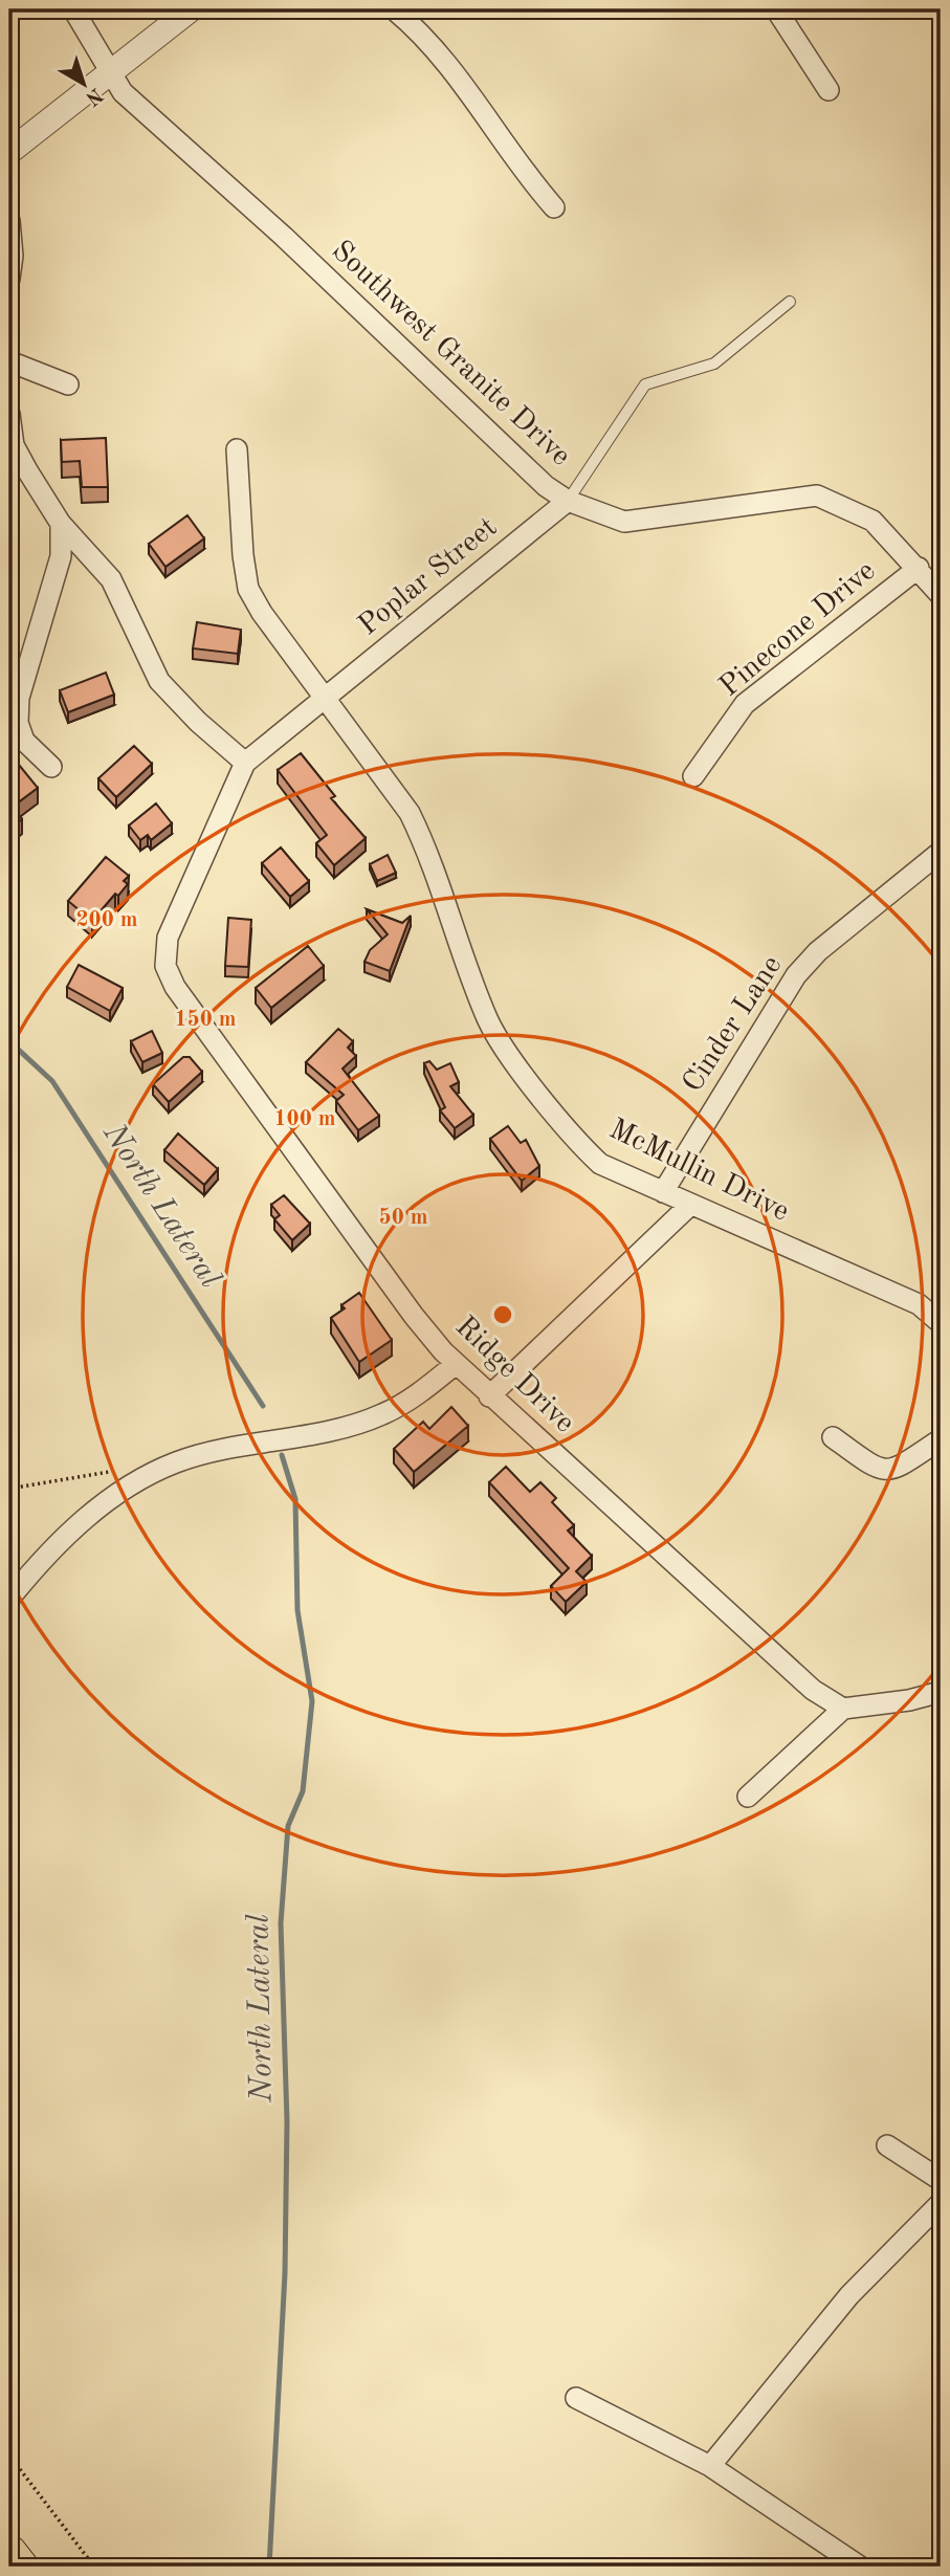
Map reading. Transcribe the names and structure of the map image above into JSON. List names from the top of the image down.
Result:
{
  "streets": {
    "street": [
      "Southwest Granite Drive",
      "Poplar Street",
      "Pinecone Drive",
      "Cinder Lane",
      "McMullin Drive",
      "Ridge Drive"
    ]
  },
  "crossings": [
    ["Southwest Granite Drive", "Poplar Street"],
    ["Southwest Granite Drive", "Pinecone Drive"],
    ["Poplar Street", "McMullin Drive"],
    ["Poplar Street", "Ridge Drive"],
    ["Cinder Lane", "McMullin Drive"],
    ["McMullin Drive", "Ridge Drive"]
  ],
  "water": ["North Lateral"],
  "north": "bottom right",
  "rings": [
    "200 m",
    "150 m",
    "100 m",
    "50 m"
  ]
}
